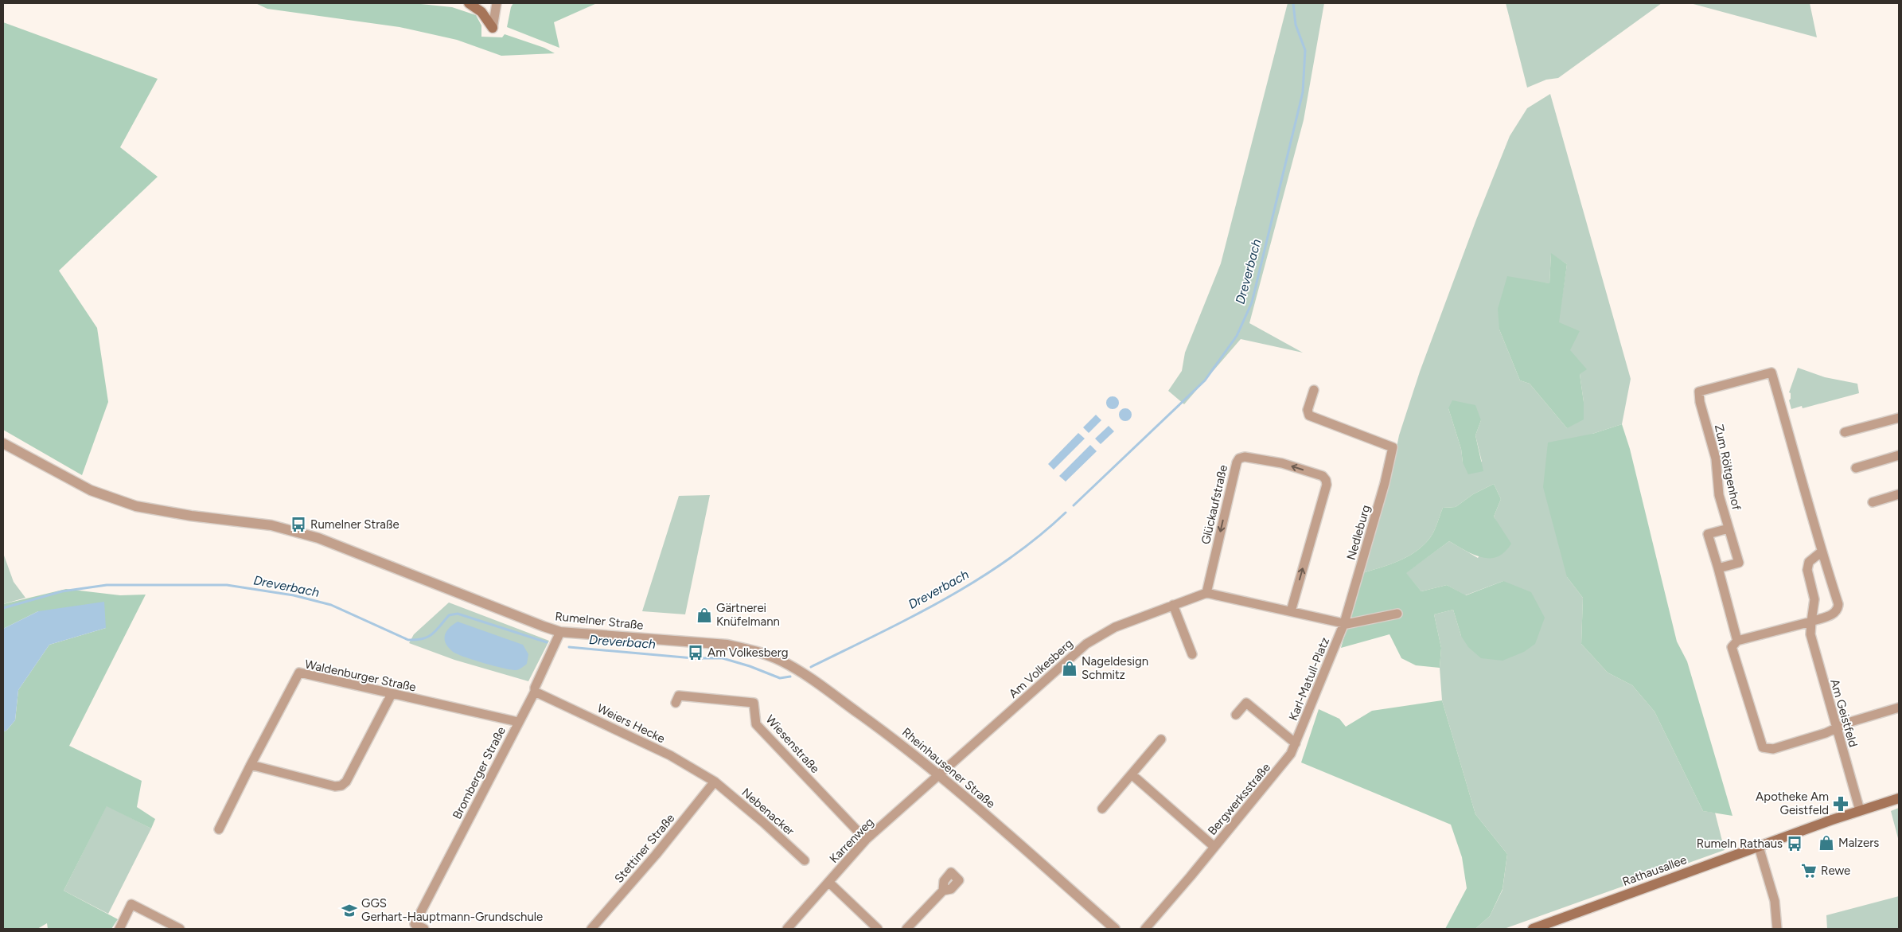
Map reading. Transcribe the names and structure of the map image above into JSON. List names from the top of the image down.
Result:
{
  "streets": {
    "main road": ["Rathausallee"],
    "street": [
      "Zum Röltgenhof",
      "Glückaufstraße",
      "Nedleburg",
      "Rumelner Straße",
      "Am Volkesberg",
      "Waldenburger Straße",
      "Karl-Matull-Platz",
      "Am Geistfeld",
      "Weiers Hecke",
      "Wiesenstraße",
      "Rheinhausener Straße",
      "Bromberger Straße",
      "Bergwerksstraße",
      "Nebenacker",
      "Karrenweg",
      "Stettiner Straße"
    ]
  },
  "crossings": [
    ["Zum Röltgenhof", "Am Geistfeld"],
    ["Glückaufstraße", "Am Volkesberg"],
    ["Nedleburg", "Karl-Matull-Platz"],
    ["Rumelner Straße", "Rheinhausener Straße"],
    ["Rumelner Straße", "Bromberger Straße"],
    ["Am Volkesberg", "Rheinhausener Straße"],
    ["Am Volkesberg", "Karrenweg"],
    ["Waldenburger Straße", "Bromberger Straße"],
    ["Karl-Matull-Platz", "Bergwerksstraße"],
    ["Am Geistfeld", "Rathausallee"],
    ["Weiers Hecke", "Bromberger Straße"],
    ["Weiers Hecke", "Nebenacker"],
    ["Weiers Hecke", "Stettiner Straße"],
    ["Wiesenstraße", "Karrenweg"],
    ["Rheinhausener Straße", "Karrenweg"],
    ["Nebenacker", "Stettiner Straße"]
  ],
  "water": ["Dreverbach"],
  "places": {
    "bus stop": ["Rumelner Straße", "Am Volkesberg", "Rumeln Rathaus"],
    "shop": ["Gärtnerei Knüfelmann", "Nageldesign Schmitz", "Malzers"],
    "pharmacy": ["Apotheke Am Geistfeld"],
    "supermarket": ["Rewe"],
    "school or university": ["GGS Gerhart-Hauptmann-Grundschule"]
  }
}
